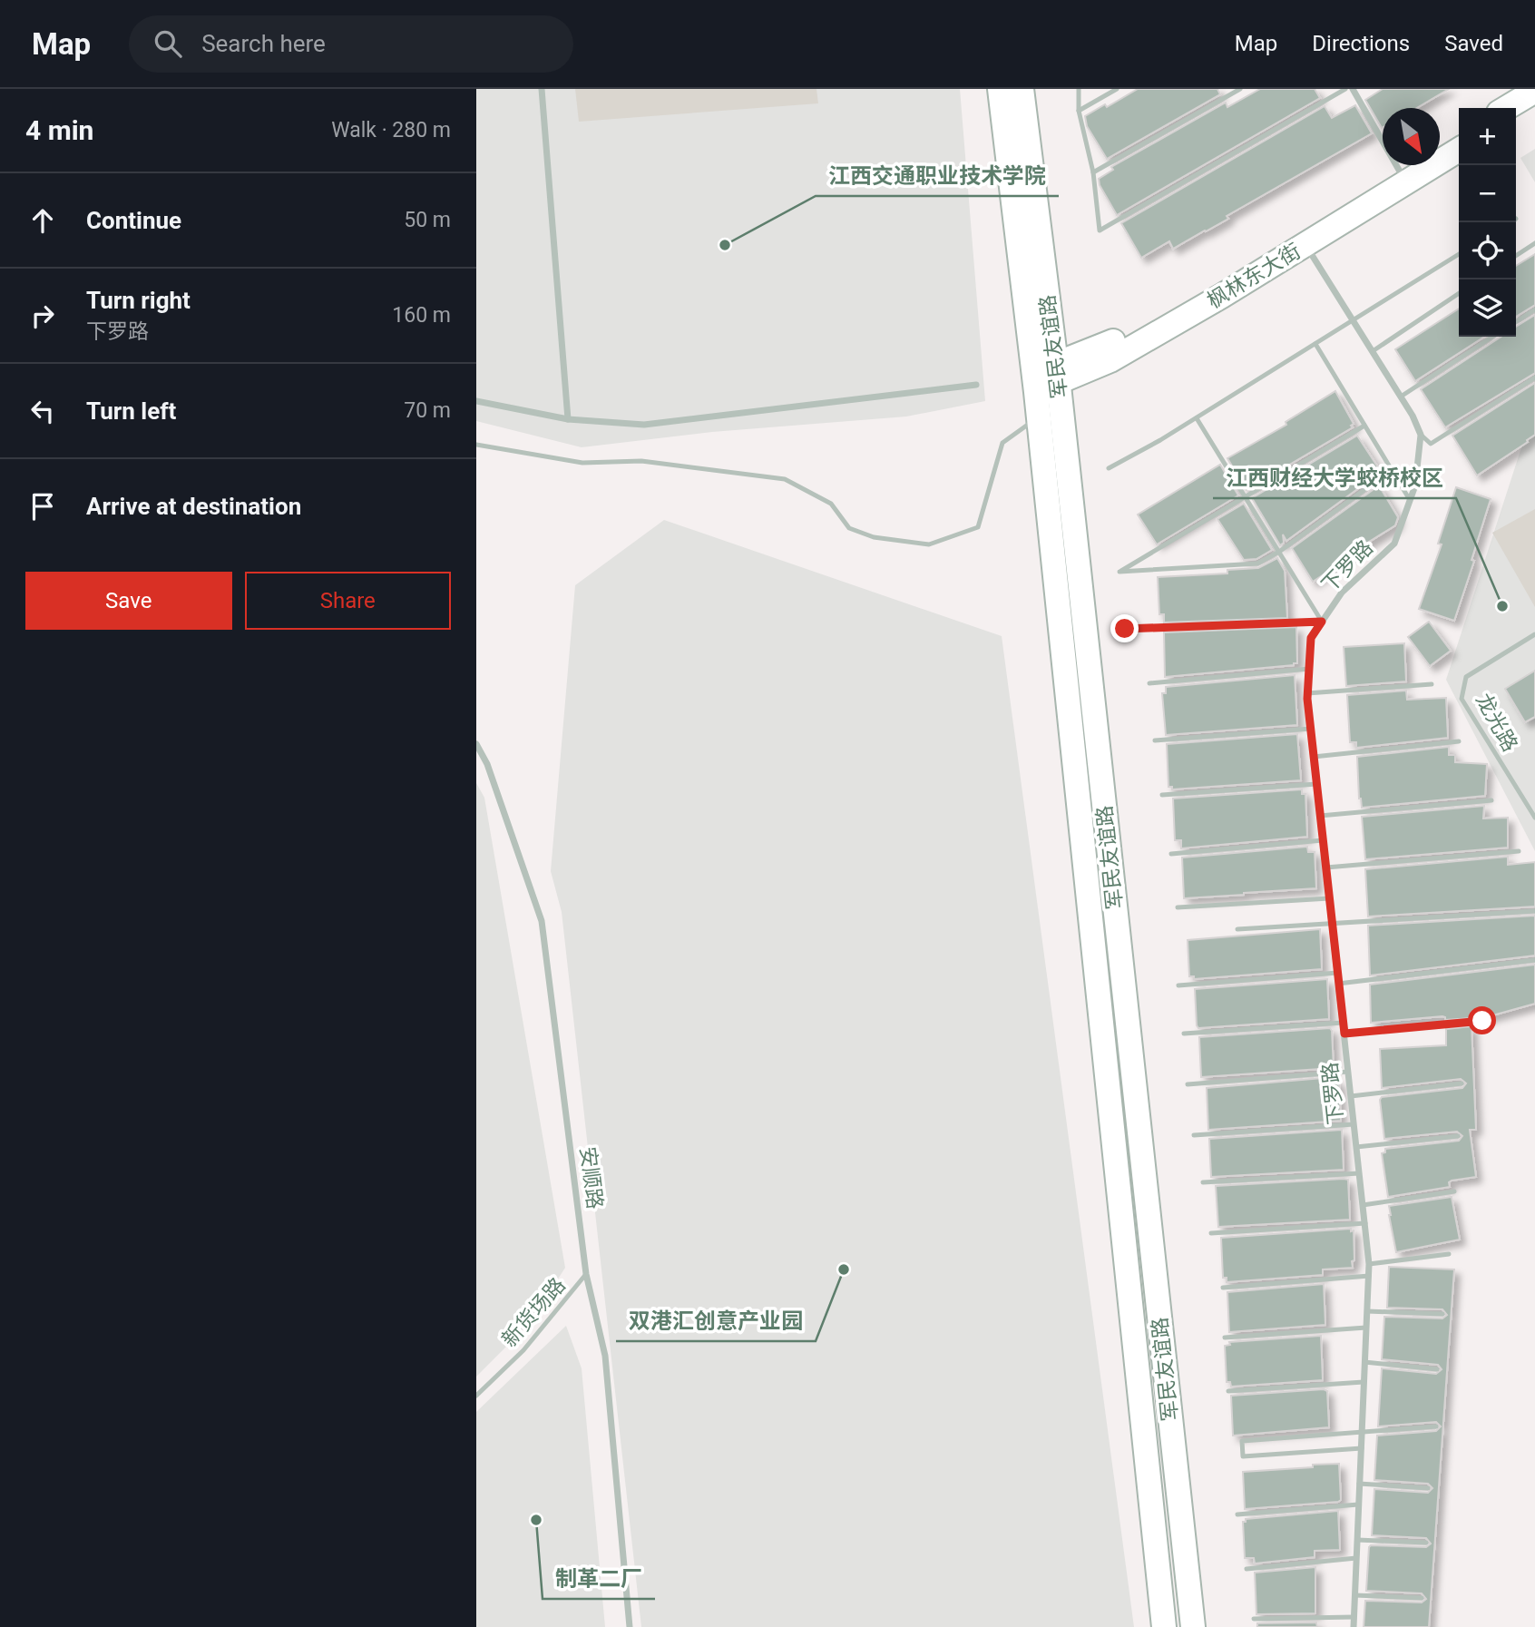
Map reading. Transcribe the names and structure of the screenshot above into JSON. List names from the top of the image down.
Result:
{
  "streets": {
    "street": [
      "枫林东大街",
      "军民友谊路",
      "下罗路",
      "安顺路"
    ],
    "lane": ["龙光路", "新货场路"]
  },
  "crossings": [
    ["枫林东大街", "军民友谊路"],
    ["安顺路", "新货场路"]
  ],
  "places": [
    "江西交通职业技术学院",
    "江西财经大学蛟桥校区",
    "双港汇创意产业园",
    "制革二厂"
  ],
  "north": "bottom right",
  "page": {
    "header": "Map",
    "search": "Search here",
    "nav": ["Map", "Directions", "Saved"],
    "heading": ["4 min", "Walk · 280 m"],
    "map_buttons": ["+", "−"],
    "list": [
      ["Continue", "50 m"],
      ["Turn right", "下罗路", "160 m"],
      ["Turn left", "70 m"],
      "Arrive at destination"
    ],
    "buttons": ["Save", "Share"]
  }
}
